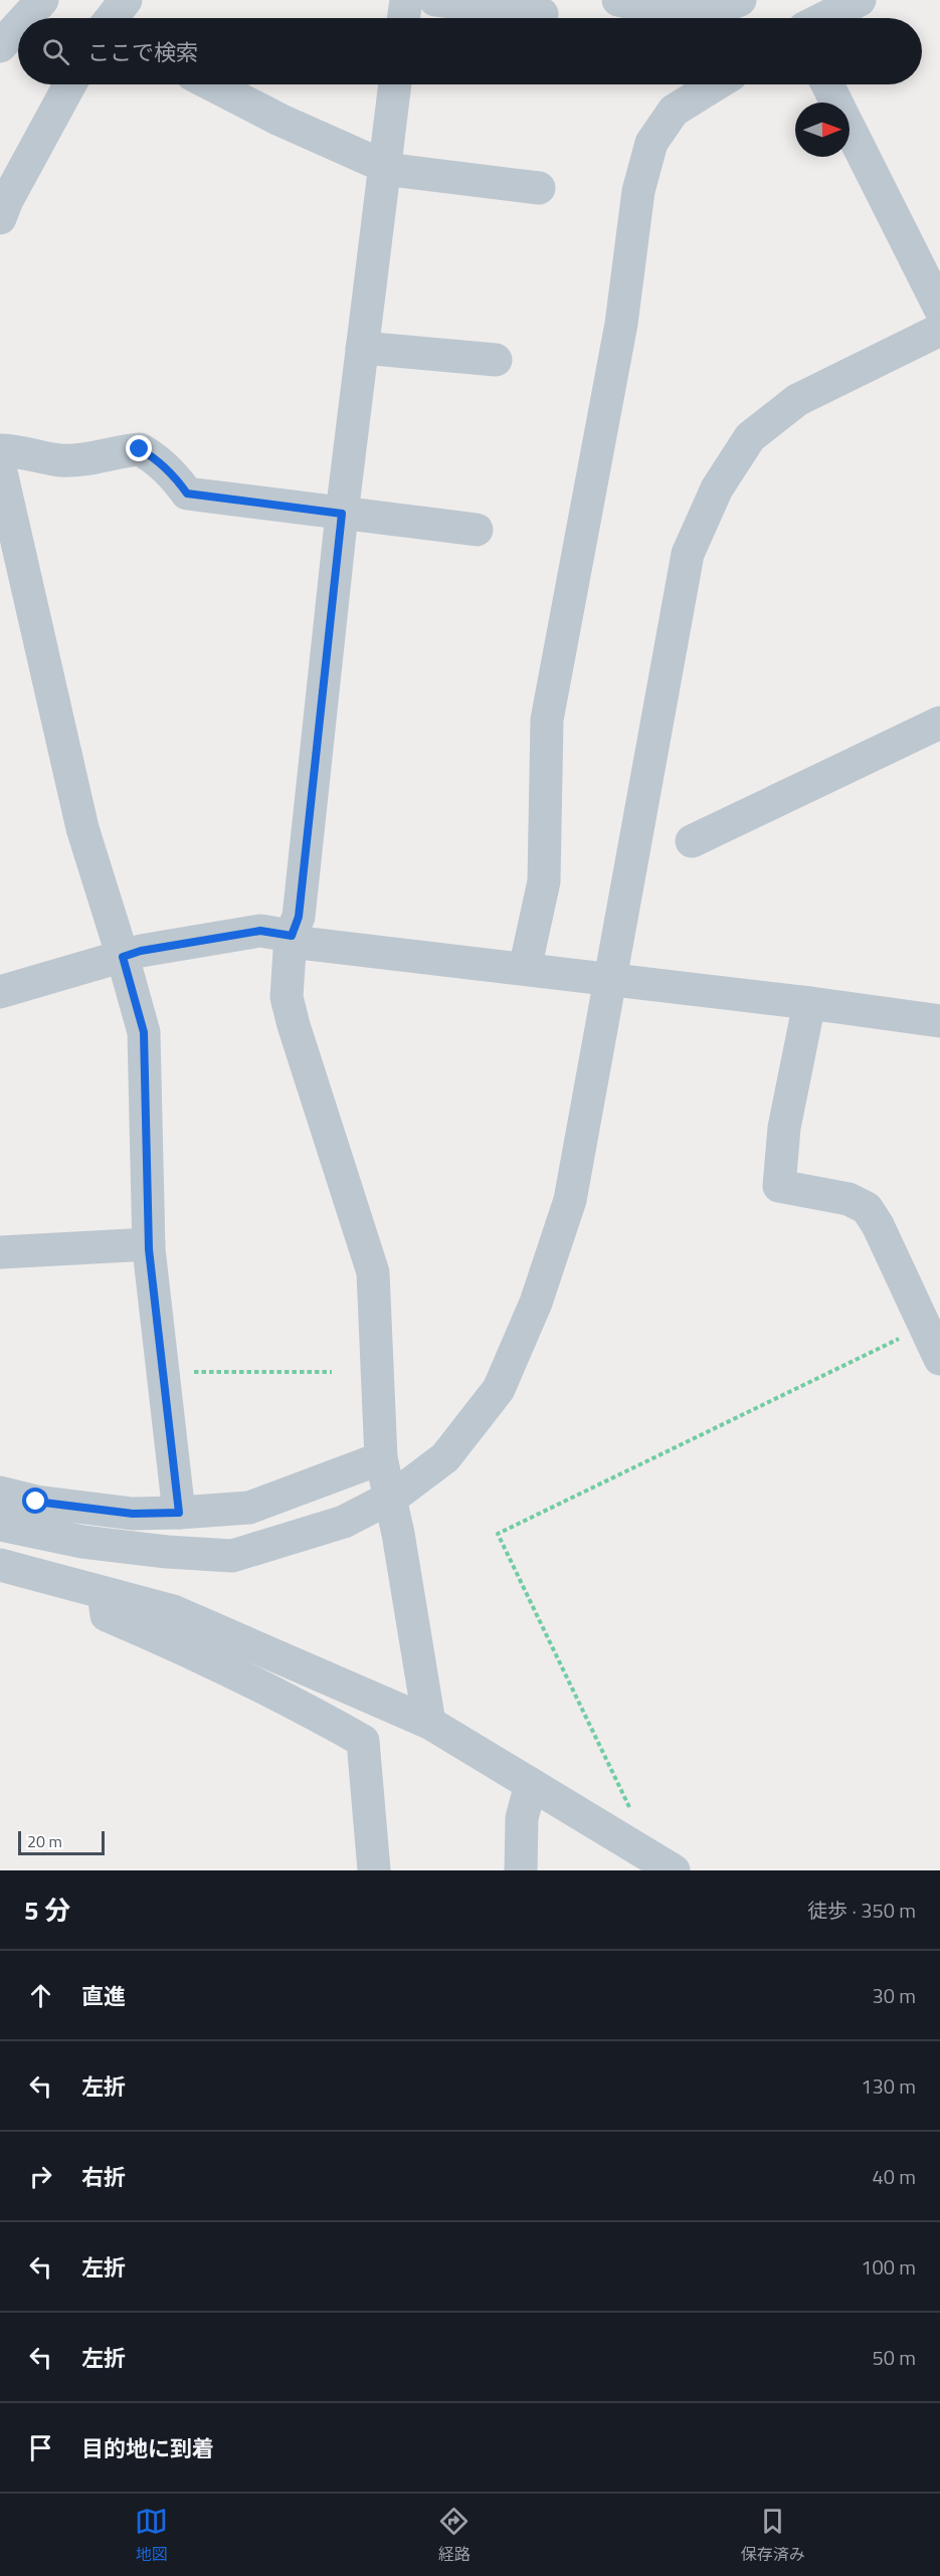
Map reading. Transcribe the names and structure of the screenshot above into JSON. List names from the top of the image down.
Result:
{
  "scale_bar": "20 m",
  "north": "right",
  "page": {
    "search": "ここで検索",
    "scale": "20 m",
    "heading": ["5 分", "徒歩 · 350 m"],
    "list": [
      ["直進", "30 m"],
      ["左折", "130 m"],
      ["右折", "40 m"],
      ["左折", "100 m"],
      ["左折", "50 m"],
      "目的地に到着"
    ],
    "nav": ["地図", "経路", "保存済み"]
  }
}
